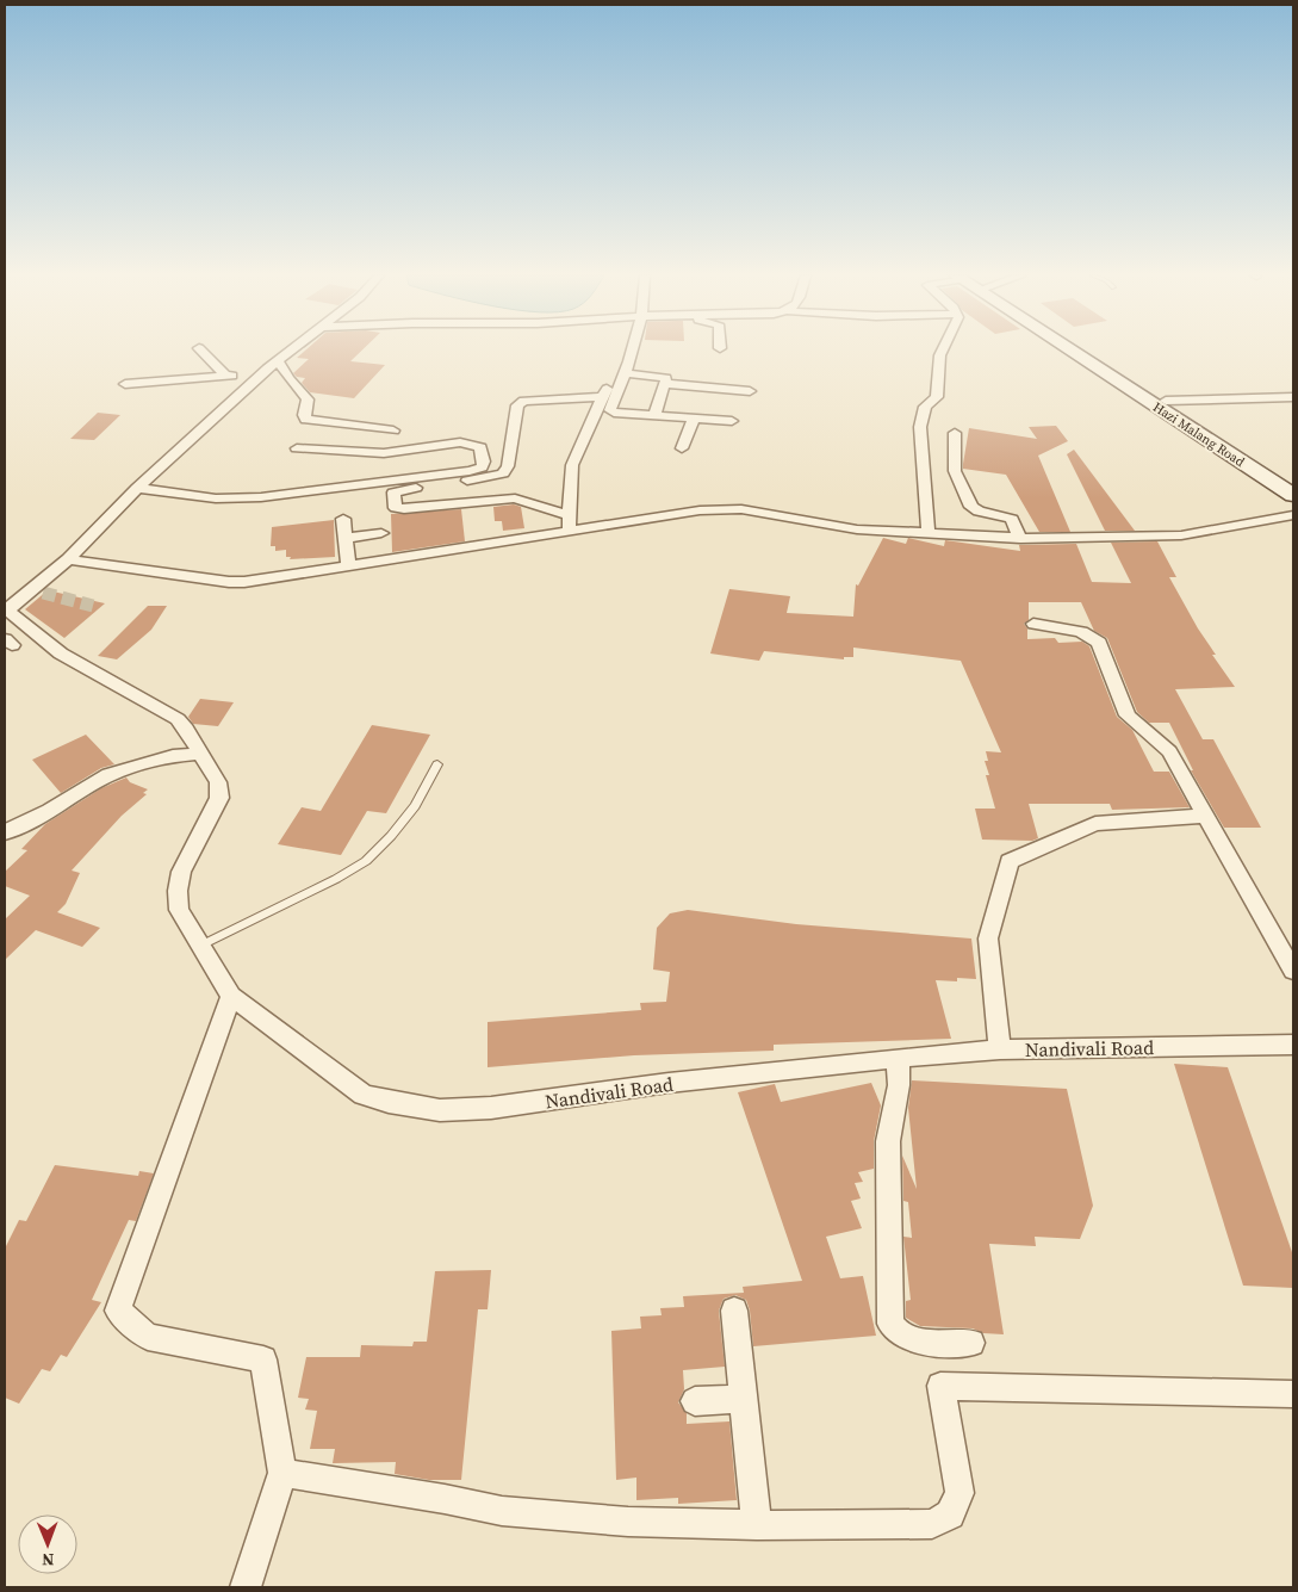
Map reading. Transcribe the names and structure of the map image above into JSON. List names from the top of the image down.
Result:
{
  "streets": {
    "main road": ["Hazi Malang Road"],
    "street": ["Nandivali Road"]
  },
  "north": "bottom"
}
